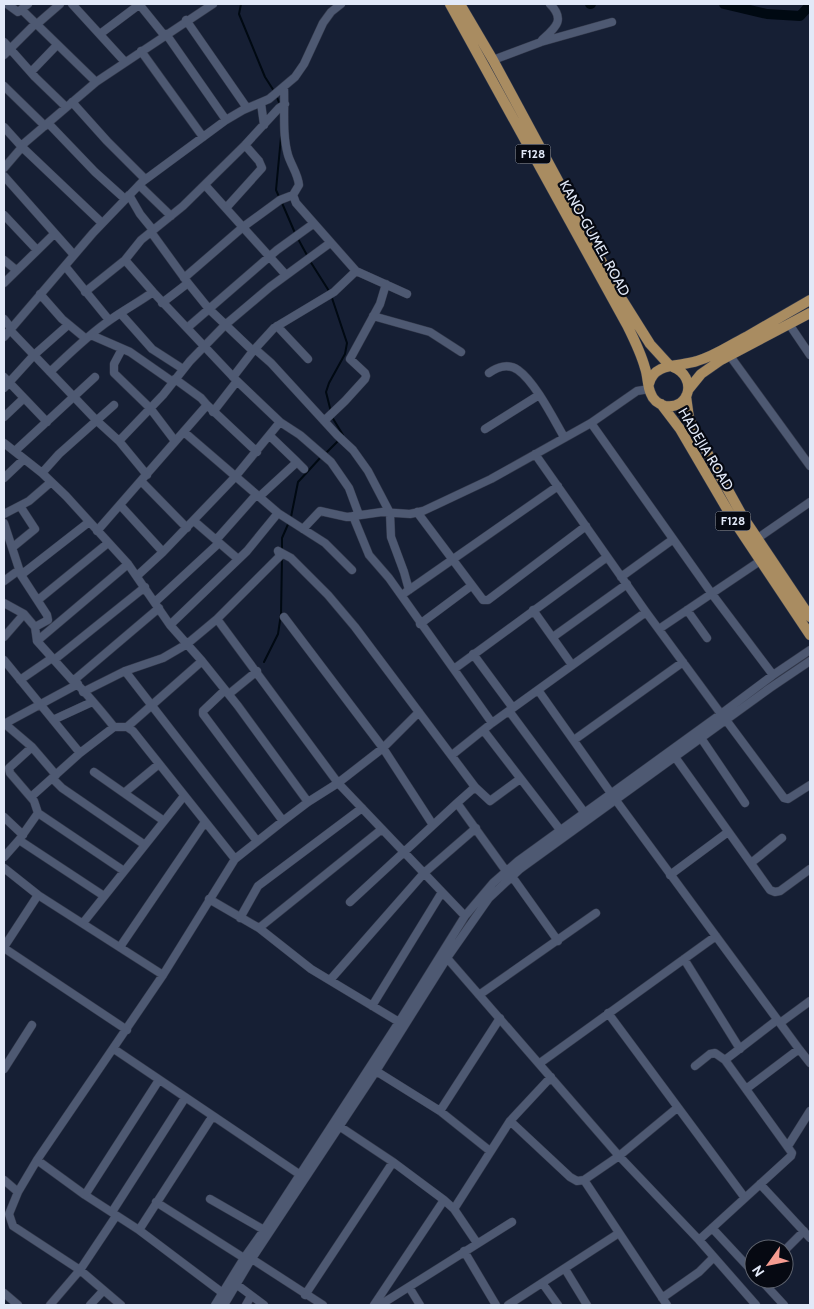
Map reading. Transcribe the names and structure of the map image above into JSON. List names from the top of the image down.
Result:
{
  "streets": {
    "main road": ["F128", "KANO-GUMEL ROAD", "HADEJIA ROAD"]
  },
  "crossings": [
    ["F128", "KANO-GUMEL ROAD"],
    ["F128", "HADEJIA ROAD"],
    ["KANO-GUMEL ROAD", "HADEJIA ROAD"]
  ],
  "north": "bottom left"
}
